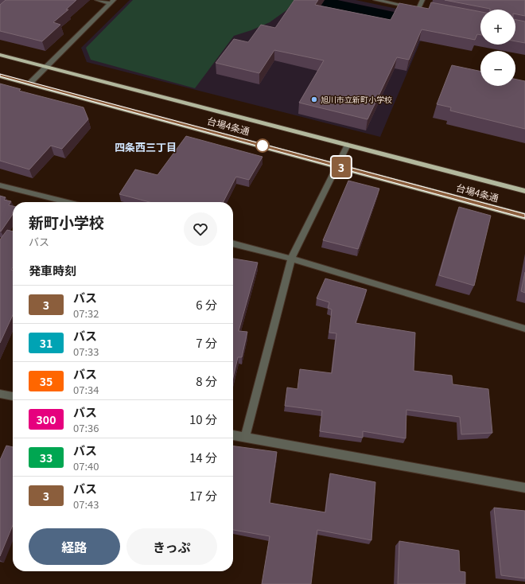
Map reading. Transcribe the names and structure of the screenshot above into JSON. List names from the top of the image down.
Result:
{
  "streets": {
    "highway": ["台場4条通"]
  },
  "districts": ["四条西三丁目"],
  "places": ["旭川市立新町小学校"],
  "lines": ["bus line 3"],
  "page": {
    "on_map": "3",
    "map_buttons": ["+", "−"],
    "heading": [
      ["新町小学校", "バス"],
      "発車時刻"
    ],
    "list": [
      {
        "mark": "3",
        "name": "バス",
        "note": "07:32",
        "value": "6 分"
      },
      {
        "mark": "31",
        "name": "バス",
        "note": "07:33",
        "value": "7 分"
      },
      {
        "mark": "35",
        "name": "バス",
        "note": "07:34",
        "value": "8 分"
      },
      {
        "mark": "300",
        "name": "バス",
        "note": "07:36",
        "value": "10 分"
      },
      {
        "mark": "33",
        "name": "バス",
        "note": "07:40",
        "value": "14 分"
      },
      {
        "mark": "3",
        "name": "バス",
        "note": "07:43",
        "value": "17 分"
      }
    ],
    "buttons": ["経路", "きっぷ"]
  }
}
